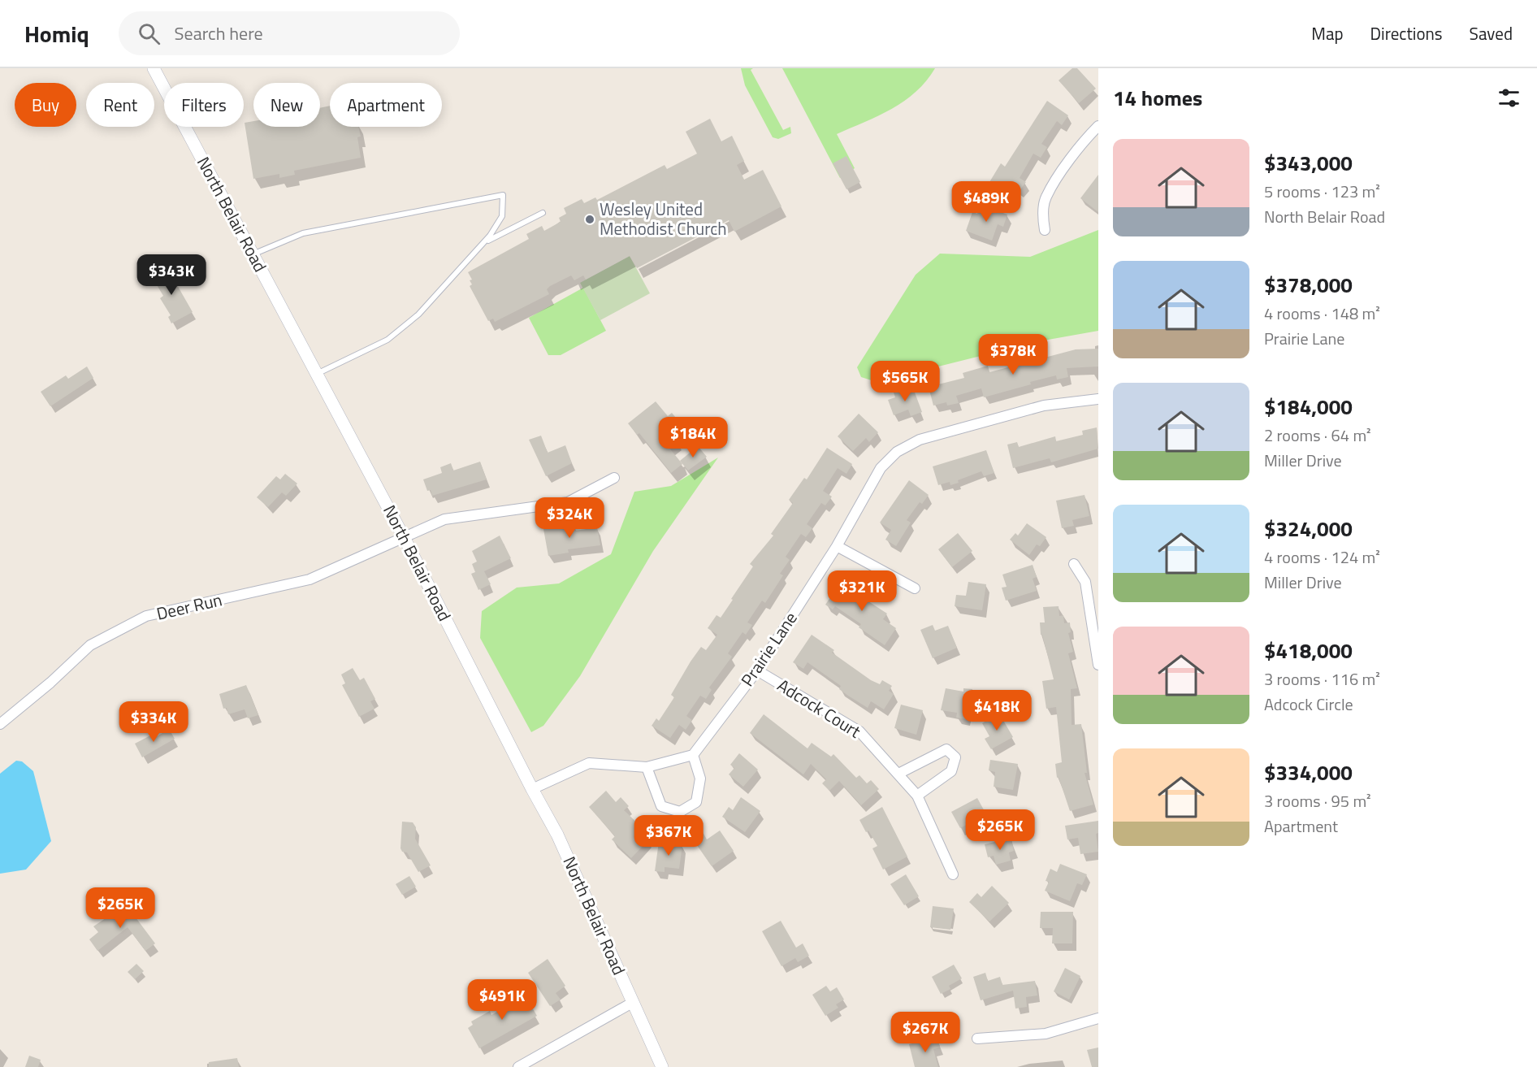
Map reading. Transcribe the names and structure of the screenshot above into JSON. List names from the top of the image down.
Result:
{
  "streets": {
    "street": [
      "North Belair Road",
      "Deer Run",
      "Prairie Lane",
      "Adcock Court"
    ]
  },
  "crossings": [
    ["North Belair Road", "Deer Run"],
    ["Prairie Lane", "Adcock Court"]
  ],
  "places": ["Wesley United Methodist Church"],
  "page": {
    "header": "Homiq",
    "search": "Search here",
    "nav": ["Map", "Directions", "Saved"],
    "heading": "14 homes",
    "chip": [
      "Buy",
      "Rent",
      "Filters",
      "New",
      "Apartment"
    ],
    "list": [
      {
        "name": "$343,000",
        "note": "5 rooms · 123 m² · North Belair Road"
      },
      {
        "name": "$378,000",
        "note": "4 rooms · 148 m² · Prairie Lane"
      },
      {
        "name": "$184,000",
        "note": "2 rooms · 64 m² · Miller Drive"
      },
      {
        "name": "$324,000",
        "note": "4 rooms · 124 m² · Miller Drive"
      },
      {
        "name": "$418,000",
        "note": "3 rooms · 116 m² · Adcock Circle"
      },
      {
        "name": "$334,000",
        "note": "3 rooms · 95 m² · Apartment"
      }
    ],
    "price": [
      "$489K",
      "$343K",
      "$378K",
      "$565K",
      "$184K",
      "$324K",
      "$321K",
      "$418K",
      "$334K",
      "$265K",
      "$367K",
      "$265K",
      "$491K",
      "$267K"
    ]
  }
}
